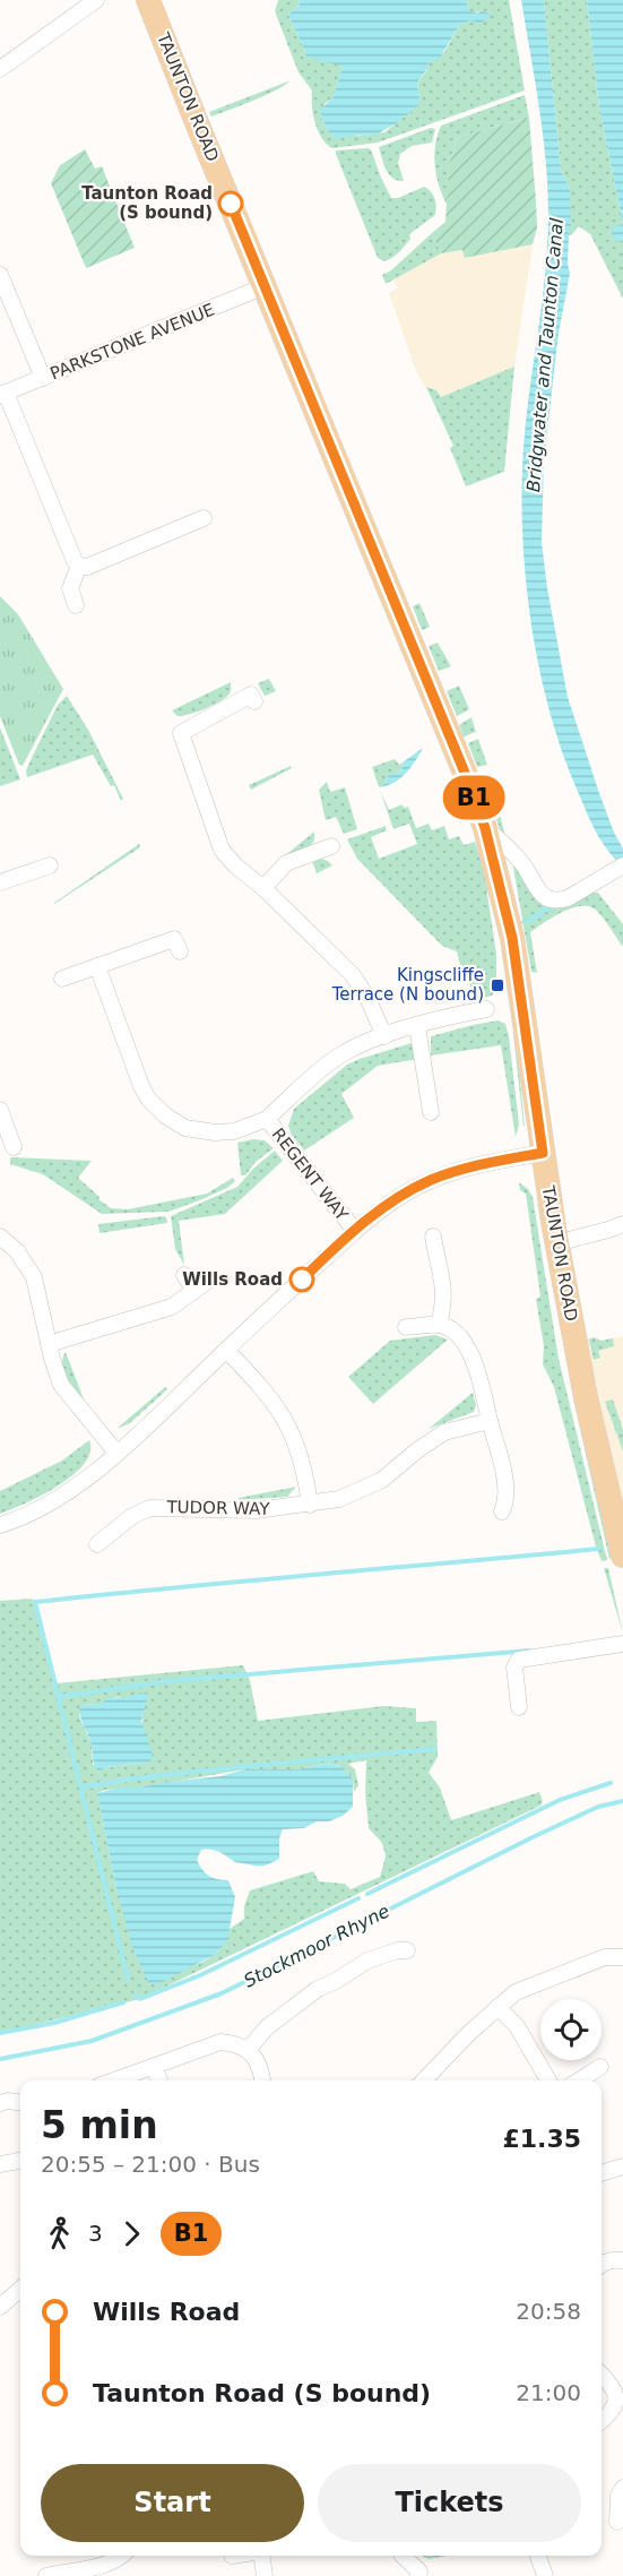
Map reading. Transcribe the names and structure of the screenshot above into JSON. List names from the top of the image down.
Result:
{
  "streets": {
    "main road": ["TAUNTON ROAD"],
    "street": ["PARKSTONE AVENUE", "REGENT WAY", "TUDOR WAY"]
  },
  "crossings": [
    ["TAUNTON ROAD", "PARKSTONE AVENUE"]
  ],
  "water": ["Bridgwater and Taunton Canal", "Stockmoor Rhyne"],
  "places": {
    "other": ["Taunton Road (S bound)", "Wills Road"],
    "transit": ["Kingscliffe Terrace (N bound)"]
  },
  "lines": ["bus line B1"],
  "page": {
    "on_map": "B1",
    "heading": ["5 min", "20:55 – 21:00 · Bus", "£1.35"],
    "legs": ["3", "B1"],
    "list": [
      {
        "name": "Wills Road",
        "value": "20:58"
      },
      {
        "name": "Taunton Road (S bound)",
        "value": "21:00"
      }
    ],
    "buttons": ["Start", "Tickets"]
  }
}
